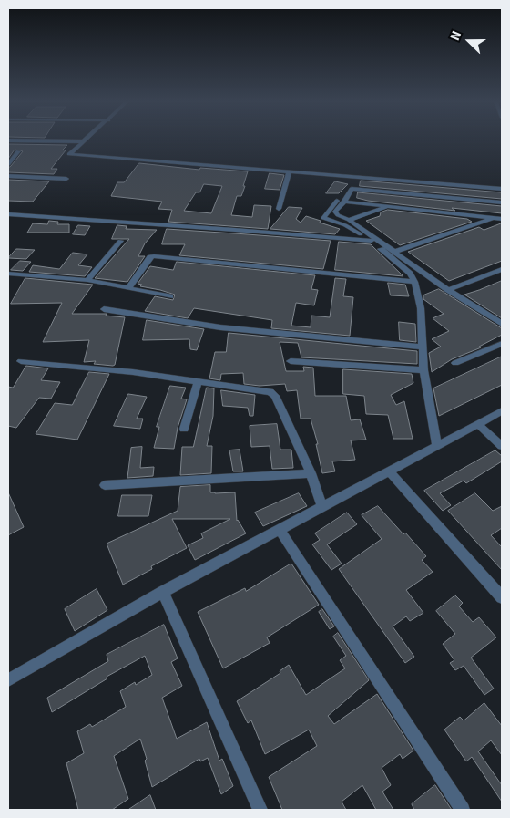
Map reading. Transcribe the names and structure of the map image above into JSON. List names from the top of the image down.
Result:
{
  "north": "left"
}
